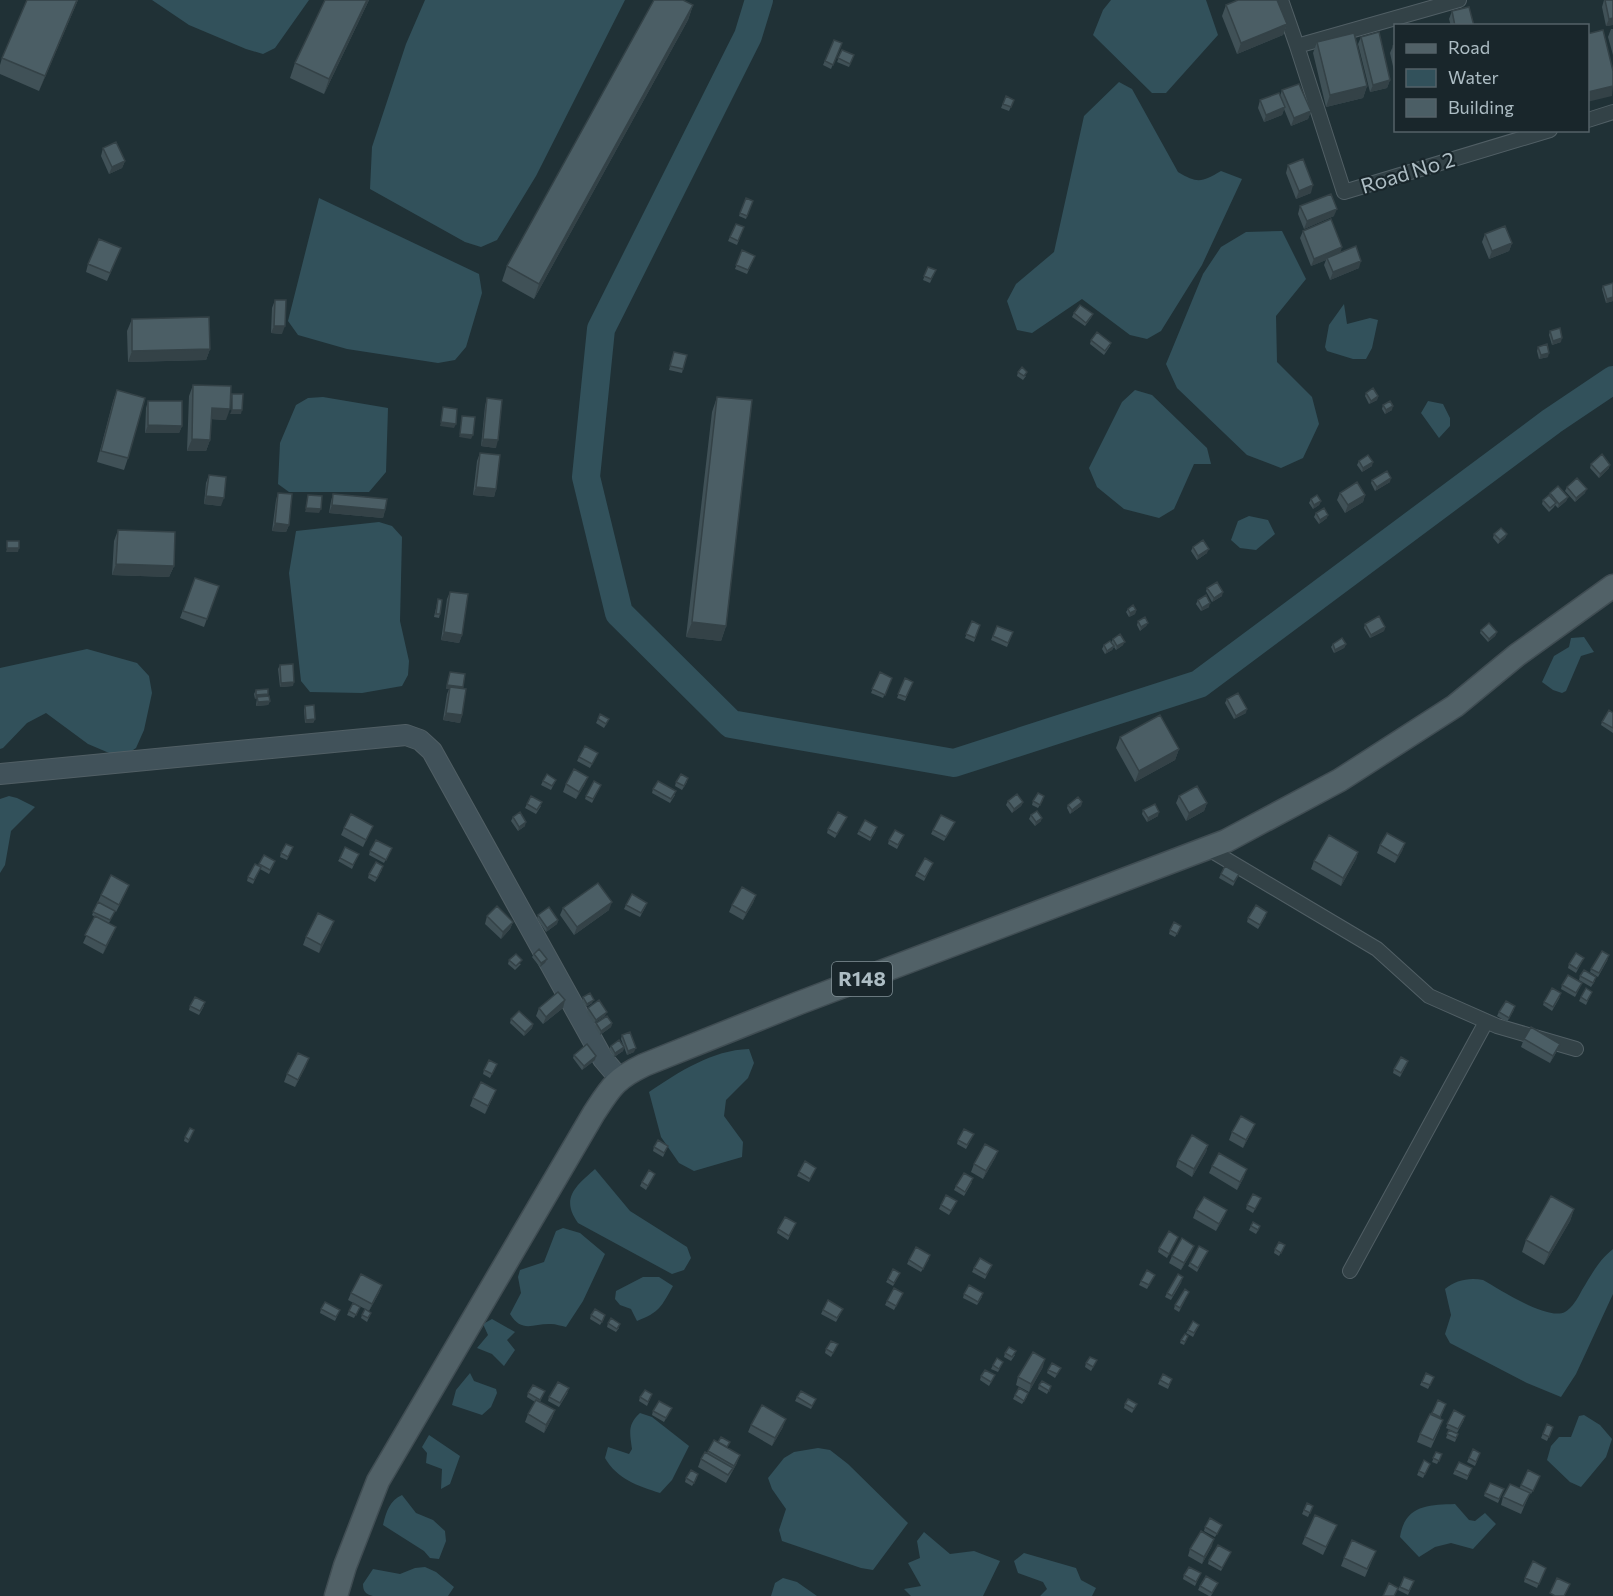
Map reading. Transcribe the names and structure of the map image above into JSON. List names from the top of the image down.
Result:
{
  "streets": {
    "main road": ["R148"],
    "street": ["Road No 2"]
  },
  "legend": ["Road", "Water", "Building"]
}
